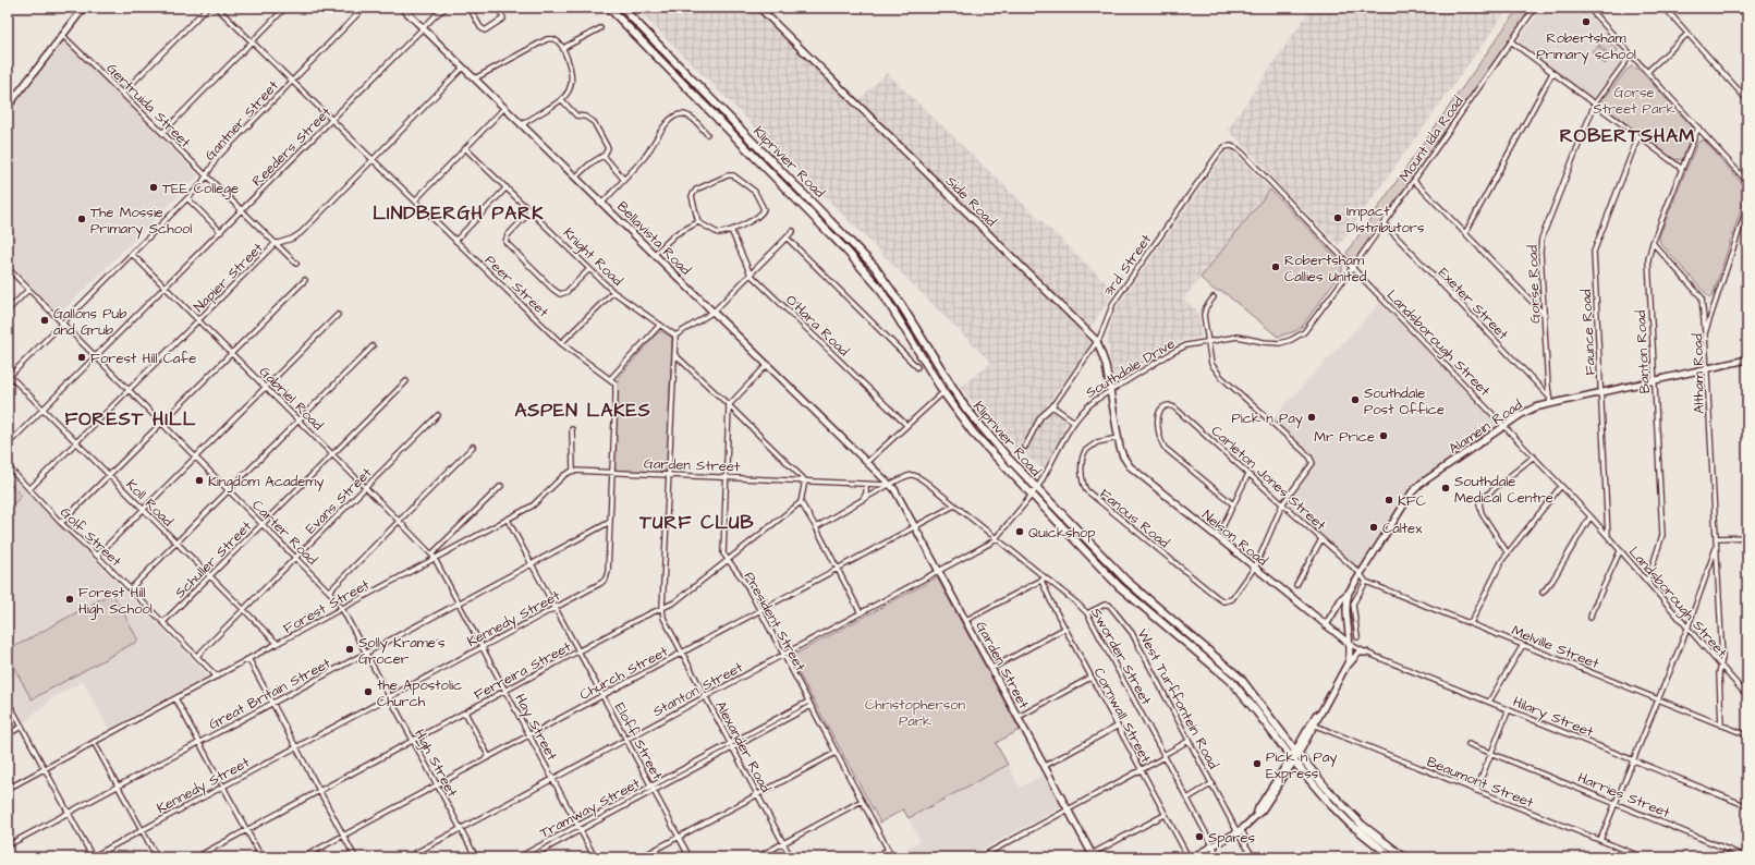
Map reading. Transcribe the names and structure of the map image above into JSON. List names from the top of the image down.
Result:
{
  "streets": {
    "main road": ["Kliprivier Road"],
    "street": [
      "Gertruida Street",
      "Gantner Street",
      "Mount Ida Road",
      "Reeders Street",
      "Side Road",
      "Bellavista Road",
      "Knight Road",
      "3rd Street",
      "Napier Street",
      "Gorse Road",
      "Peer Street",
      "Exeter Street",
      "O'Hara Road",
      "Faunce Road",
      "Landsborough Street",
      "Banton Road",
      "Southdale Drive",
      "Altham Road",
      "Gabriel Road",
      "Alamein Road",
      "Garden Street",
      "Carleton Jones Street",
      "Evans Street",
      "Koll Road",
      "Fanous Road",
      "Carter Road",
      "Golf Street",
      "Nelson Road",
      "Schuller Street",
      "Forest Street",
      "Kennedy Street",
      "President Street",
      "Melville Street",
      "Sworder Street",
      "Ferreira Street",
      "Church Street",
      "Stanton Street",
      "Great Britain Street",
      "West Turffontein Road",
      "Cornwall Street",
      "Hilary Street",
      "Hay Street",
      "Eloff Street",
      "Alexander Road",
      "High Street",
      "Beaumont Street",
      "Harries Street",
      "Tramway Street"
    ]
  },
  "crossings": [
    ["Gertruida Street", "Gantner Street"],
    ["Gertruida Street", "Reeders Street"],
    ["Gertruida Street", "Napier Street"],
    ["Gantner Street", "Peer Street"],
    ["Gantner Street", "Gabriel Road"],
    ["Gantner Street", "Koll Road"],
    ["Gantner Street", "Carter Road"],
    ["Mount Ida Road", "Exeter Street"],
    ["Mount Ida Road", "Landsborough Street"],
    ["Mount Ida Road", "Southdale Drive"],
    ["Reeders Street", "Bellavista Road"],
    ["Reeders Street", "Peer Street"],
    ["Reeders Street", "Gabriel Road"],
    ["Reeders Street", "Koll Road"],
    ["Reeders Street", "Carter Road"],
    ["Kliprivier Road", "Southdale Drive"],
    ["Side Road", "3rd Street"],
    ["Side Road", "Southdale Drive"],
    ["Side Road", "Fanous Road"],
    ["Side Road", "Nelson Road"],
    ["Bellavista Road", "Napier Street"],
    ["Bellavista Road", "Garden Street"],
    ["Bellavista Road", "Sworder Street"],
    ["Knight Road", "Alexander Road"],
    ["3rd Street", "Landsborough Street"],
    ["Napier Street", "Peer Street"],
    ["Napier Street", "Gabriel Road"],
    ["Napier Street", "Koll Road"],
    ["Napier Street", "Carter Road"],
    ["Napier Street", "Golf Street"],
    ["Gorse Road", "Exeter Street"],
    ["Gorse Road", "Alamein Road"],
    ["Peer Street", "Kennedy Street"],
    ["Faunce Road", "Landsborough Street"],
    ["Faunce Road", "Alamein Road"],
    ["Landsborough Street", "Banton Road"],
    ["Landsborough Street", "Altham Road"],
    ["Landsborough Street", "Alamein Road"],
    ["Banton Road", "Alamein Road"],
    ["Southdale Drive", "Sworder Street"],
    ["Southdale Drive", "Stanton Street"],
    ["Altham Road", "Alamein Road"],
    ["Altham Road", "Melville Street"],
    ["Altham Road", "Hilary Street"],
    ["Altham Road", "Beaumont Street"],
    ["Altham Road", "Harries Street"],
    ["Gabriel Road", "Evans Street"],
    ["Gabriel Road", "Schuller Street"],
    ["Gabriel Road", "Forest Street"],
    ["Gabriel Road", "Hay Street"],
    ["Alamein Road", "Carleton Jones Street"],
    ["Alamein Road", "Nelson Road"],
    ["Alamein Road", "Hilary Street"],
    ["Garden Street", "Forest Street"],
    ["Garden Street", "Kennedy Street"],
    ["Garden Street", "President Street"],
    ["Garden Street", "Sworder Street"],
    ["Garden Street", "Church Street"],
    ["Garden Street", "Stanton Street"],
    ["Garden Street", "Alexander Road"],
    ["Evans Street", "Koll Road"],
    ["Evans Street", "Carter Road"],
    ["Evans Street", "Golf Street"],
    ["Koll Road", "Schuller Street"],
    ["Koll Road", "Forest Street"],
    ["Fanous Road", "Nelson Road"],
    ["Carter Road", "Schuller Street"],
    ["Carter Road", "Forest Street"],
    ["Carter Road", "High Street"],
    ["Golf Street", "Schuller Street"],
    ["Golf Street", "Forest Street"],
    ["Nelson Road", "Hilary Street"],
    ["Forest Street", "Hay Street"],
    ["Forest Street", "Eloff Street"],
    ["Forest Street", "High Street"],
    ["Kennedy Street", "Great Britain Street"],
    ["Kennedy Street", "Hay Street"],
    ["Kennedy Street", "Eloff Street"],
    ["Kennedy Street", "High Street"],
    ["President Street", "Ferreira Street"],
    ["President Street", "Church Street"],
    ["President Street", "Stanton Street"],
    ["President Street", "Tramway Street"],
    ["Sworder Street", "Church Street"],
    ["Sworder Street", "Stanton Street"],
    ["Sworder Street", "West Turffontein Road"],
    ["Ferreira Street", "Hay Street"],
    ["Ferreira Street", "Eloff Street"],
    ["Ferreira Street", "Alexander Road"],
    ["Ferreira Street", "High Street"],
    ["Church Street", "Hay Street"],
    ["Church Street", "Eloff Street"],
    ["Church Street", "Alexander Road"],
    ["Church Street", "High Street"],
    ["Stanton Street", "Hay Street"],
    ["Stanton Street", "Eloff Street"],
    ["Stanton Street", "Alexander Road"],
    ["Stanton Street", "High Street"],
    ["Great Britain Street", "Hay Street"],
    ["Great Britain Street", "Eloff Street"],
    ["Great Britain Street", "High Street"],
    ["Hay Street", "Tramway Street"],
    ["Eloff Street", "Tramway Street"],
    ["Alexander Road", "Tramway Street"]
  ],
  "districts": [
    "ROBERTSHAM",
    "LINDBERGH PARK",
    "ASPEN LAKES",
    "FOREST HILL",
    "TURF CLUB"
  ],
  "parks": ["Gorse Street Park", "Christopherson Park"],
  "places": [
    "Robertsham Primary school",
    "TEE College",
    "Impact Distributors",
    "The Mossie Primary School",
    "Robertsham Callies United",
    "Gallons Pub and Grub",
    "Forest Hill Cafe",
    "Southdale Post Office",
    "Pick n Pay",
    "Mr Price",
    "Kingdom Academy",
    "Southdale Medical Centre",
    "KFC",
    "Caltex",
    "Quickshop",
    "Forest Hill High School",
    "Solly Krame's Grocer",
    "the Apostolic Church",
    "Pick n Pay Express",
    "Spares"
  ]
}
